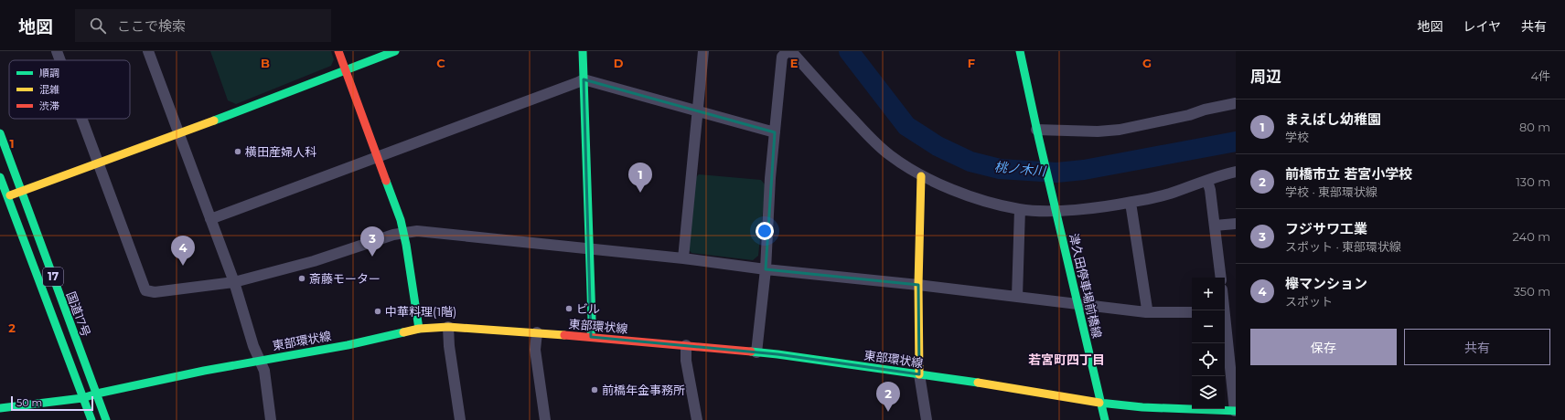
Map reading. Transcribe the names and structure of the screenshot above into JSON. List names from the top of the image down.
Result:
{
  "streets": {
    "main road": [
      "17",
      "津久田停車場前橋線",
      "国道17号",
      "東部環状線"
    ]
  },
  "crossings": [
    ["17", "東部環状線"],
    ["津久田停車場前橋線", "東部環状線"],
    ["国道17号", "東部環状線"]
  ],
  "districts": ["若宮町四丁目"],
  "water": ["桃ノ木川"],
  "places": [
    "横田産婦人科",
    "斎藤モーター",
    "ビル",
    "中華料理(1階)",
    "前橋年金事務所"
  ],
  "legend": ["順調", "混雑", "渋滞"],
  "scale_bar": "50 m",
  "page": {
    "header": "地図",
    "search": "ここで検索",
    "nav": ["地図", "レイヤ", "共有"],
    "heading": ["周辺", "4件"],
    "list": [
      {
        "mark": "1",
        "name": "まえばし幼稚園",
        "note": "学校",
        "value": "80 m"
      },
      {
        "mark": "2",
        "name": "前橋市立 若宮小学校",
        "note": "学校 · 東部環状線",
        "value": "130 m"
      },
      {
        "mark": "3",
        "name": "フジサワ工業",
        "note": "スポット · 東部環状線",
        "value": "240 m"
      },
      {
        "mark": "4",
        "name": "欅マンション",
        "note": "スポット",
        "value": "350 m"
      }
    ],
    "pins": [
      "1",
      "3",
      "4",
      "2"
    ],
    "map_buttons": ["+", "−"],
    "buttons": ["保存", "共有"],
    "scale": "50 m"
  },
  "grid": {
    "columns": [
      "B",
      "C",
      "D",
      "E",
      "F",
      "G"
    ],
    "rows": ["1", "2"]
  }
}
